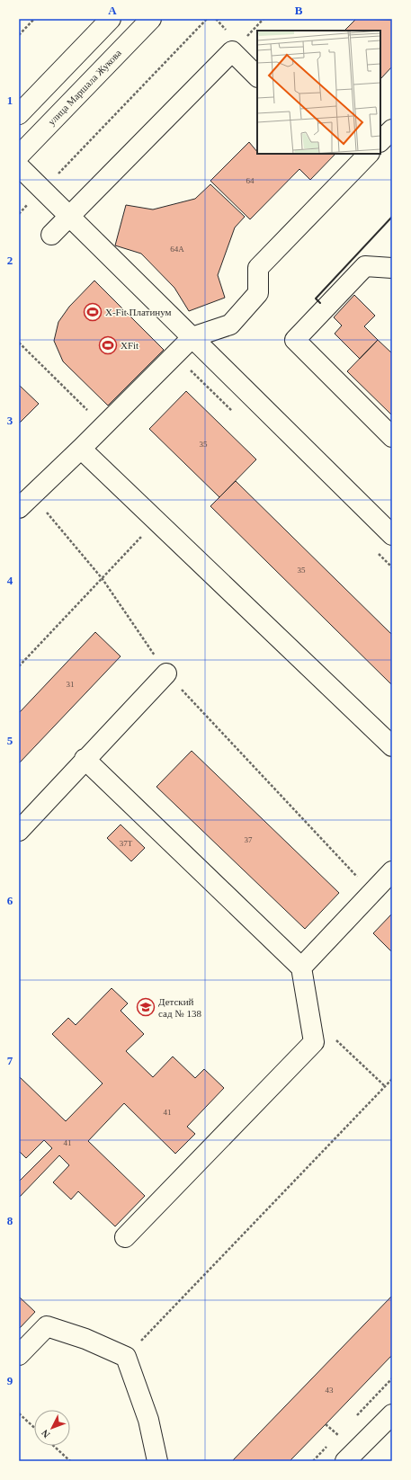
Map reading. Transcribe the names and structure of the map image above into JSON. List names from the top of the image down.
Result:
{
  "streets": {
    "street": ["улица Маршала Жукова"]
  },
  "places": {
    "sports": ["X-Fit Платинум", "XFit"],
    "school or university": ["Детский сад № 138"]
  },
  "house_numbers": [
    "64",
    "64А",
    "35",
    "35",
    "31",
    "37",
    "37Т",
    "41",
    "41",
    "43"
  ],
  "north": "bottom left",
  "grid": {
    "columns": ["A", "B"],
    "rows": [
      "1",
      "2",
      "3",
      "4",
      "5",
      "6",
      "7",
      "8",
      "9"
    ]
  }
}
